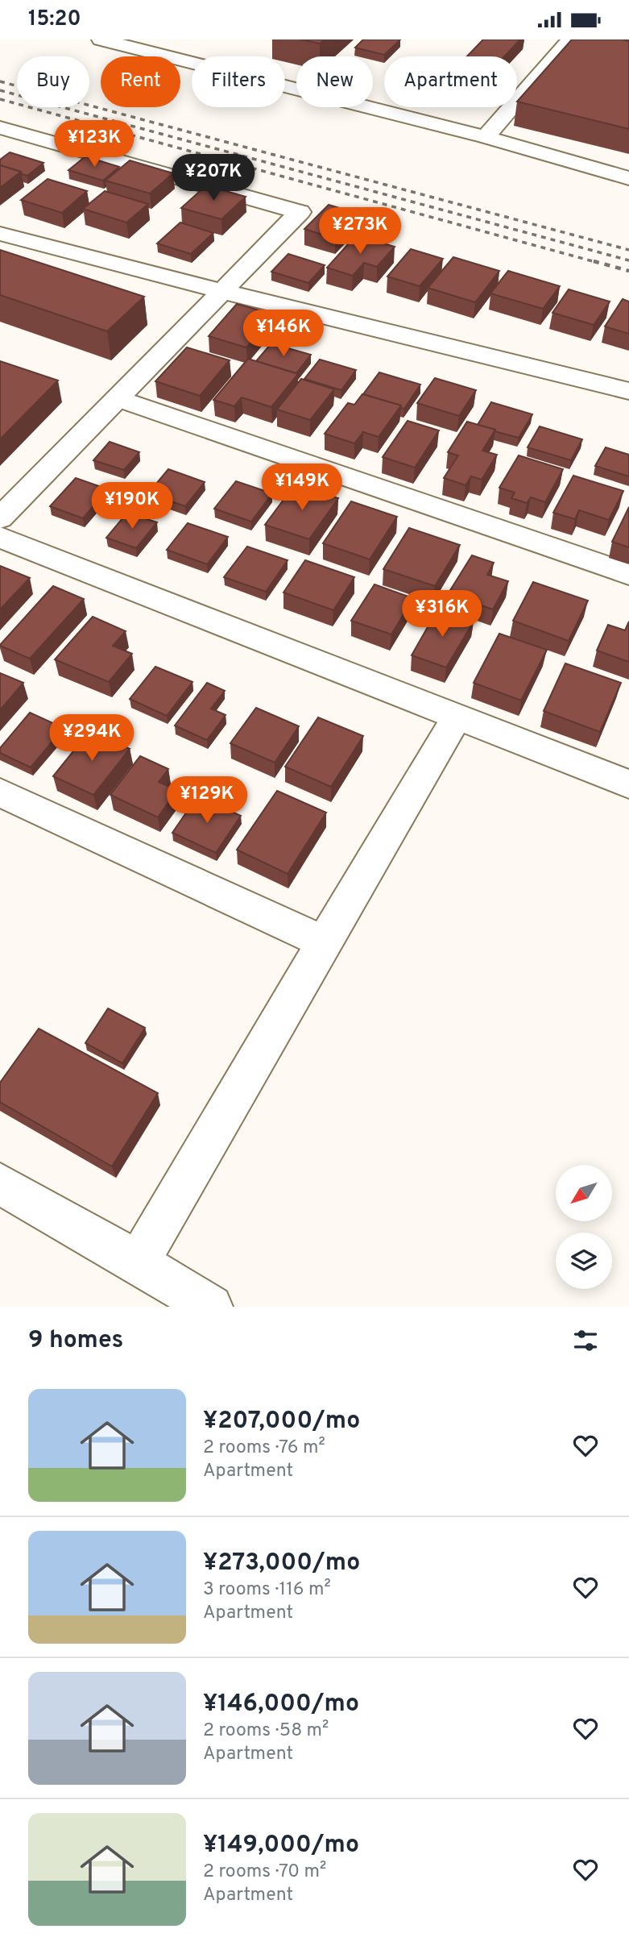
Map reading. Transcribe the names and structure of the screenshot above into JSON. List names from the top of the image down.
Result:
{
  "north": "bottom left",
  "page": {
    "status": "15:20",
    "chip": [
      "Buy",
      "Rent",
      "Filters",
      "New",
      "Apartment"
    ],
    "price": [
      "¥123K",
      "¥207K",
      "¥273K",
      "¥146K",
      "¥149K",
      "¥190K",
      "¥316K",
      "¥294K",
      "¥129K"
    ],
    "heading": "9 homes",
    "list": [
      {
        "name": "¥207,000/mo",
        "note": "2 rooms · 76 m² · Apartment"
      },
      {
        "name": "¥273,000/mo",
        "note": "3 rooms · 116 m² · Apartment"
      },
      {
        "name": "¥146,000/mo",
        "note": "2 rooms · 58 m² · Apartment"
      },
      {
        "name": "¥149,000/mo",
        "note": "2 rooms · 70 m² · Apartment"
      }
    ]
  }
}
